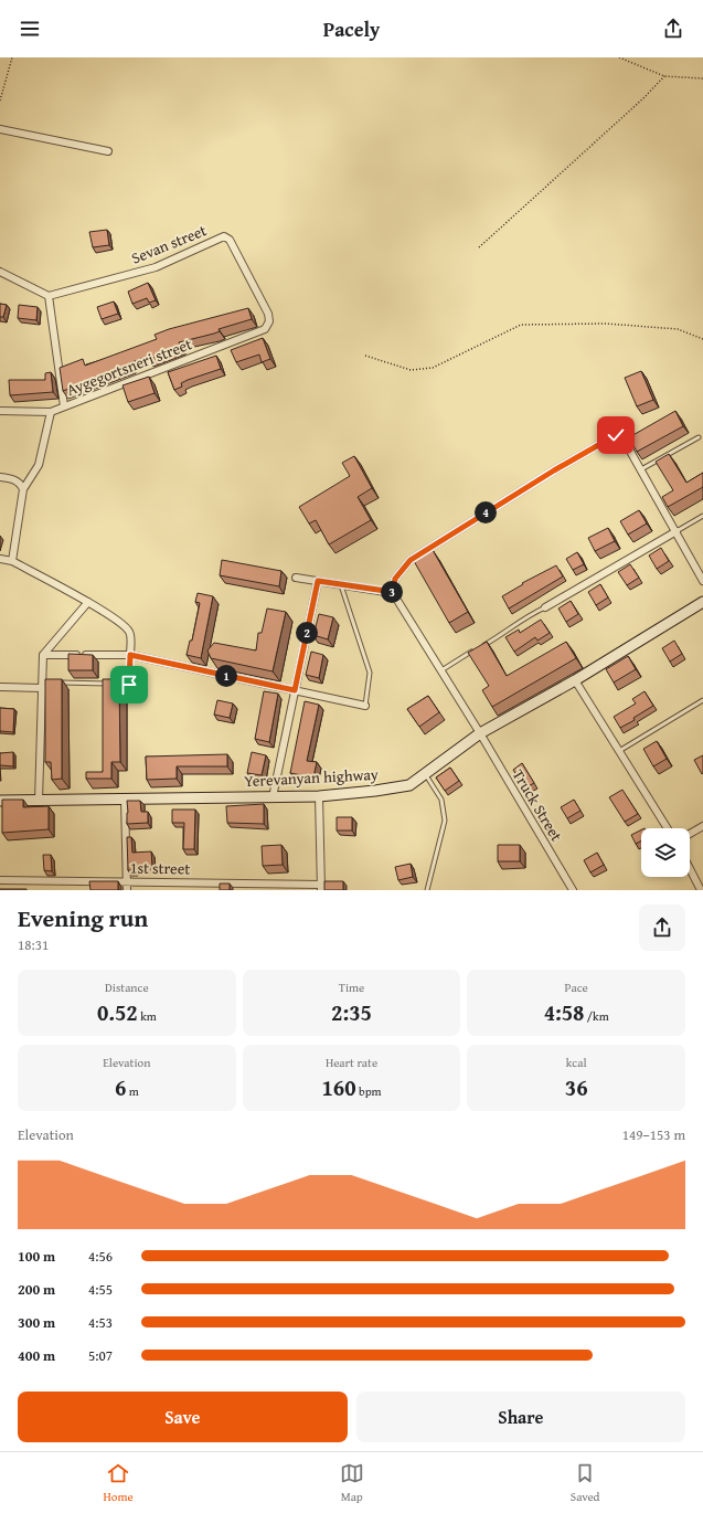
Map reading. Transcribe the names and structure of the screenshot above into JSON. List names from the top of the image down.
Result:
{
  "streets": {
    "main road": ["Yerevanyan highway"],
    "street": [
      "Sevan street",
      "Aygegortsneri street",
      "Truck Street",
      "1st street"
    ]
  },
  "crossings": [
    ["Sevan street", "Aygegortsneri street"],
    ["Yerevanyan highway", "Truck Street"]
  ],
  "page": {
    "header": "Pacely",
    "pins": [
      "4",
      "3",
      "2",
      "1"
    ],
    "heading": ["Evening run", "18:31"],
    "stats": [
      ["Distance", "0.52 km"],
      ["Time", "2:35"],
      ["Pace", "4:58 /km"],
      ["Elevation", "6 m"],
      ["Heart rate", "160 bpm"],
      ["kcal", "36"]
    ],
    "chart": ["Elevation", "149–153 m"],
    "list": [
      {
        "name": "100 m",
        "note": "4:56"
      },
      {
        "name": "200 m",
        "note": "4:55"
      },
      {
        "name": "300 m",
        "note": "4:53"
      },
      {
        "name": "400 m",
        "note": "5:07"
      }
    ],
    "buttons": ["Save", "Share"],
    "tabs": ["Home", "Map", "Saved"]
  }
}
